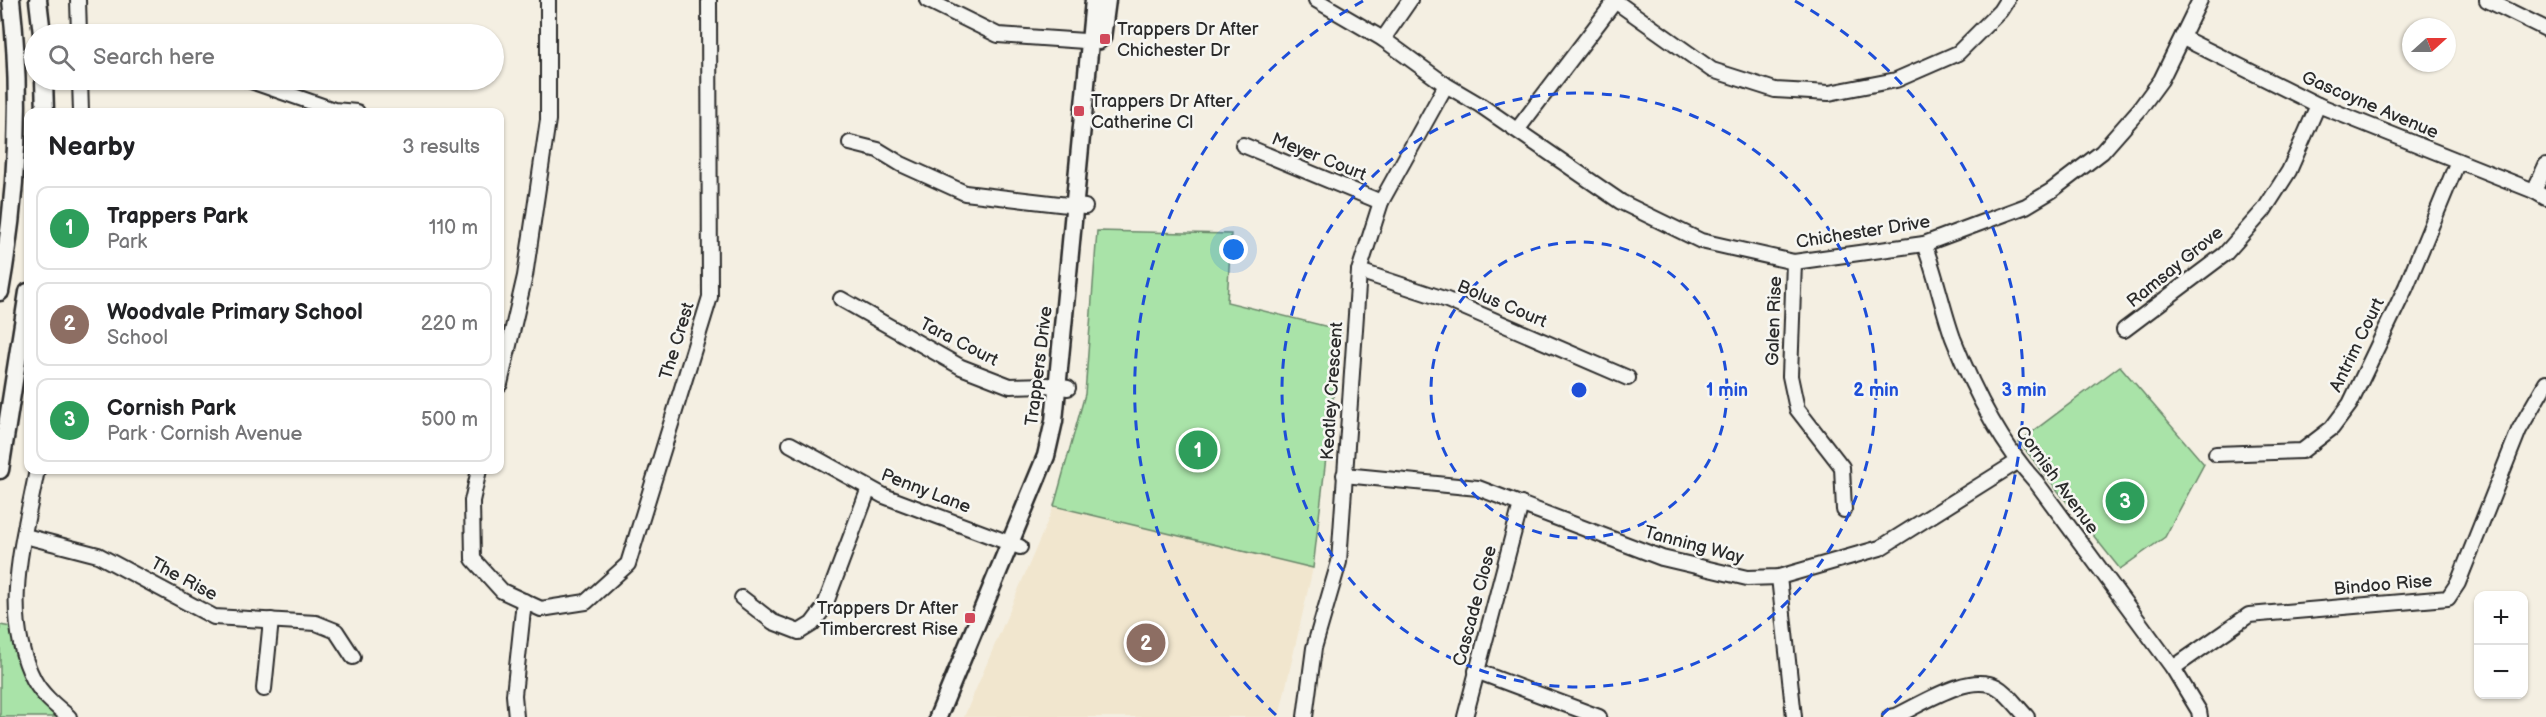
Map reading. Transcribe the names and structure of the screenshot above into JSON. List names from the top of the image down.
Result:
{
  "streets": {
    "main road": ["Trappers Drive"],
    "street": [
      "Gascoyne Avenue",
      "Meyer Court",
      "Chichester Drive",
      "Ramsay Grove",
      "Bolus Court",
      "Galen Rise",
      "The Crest",
      "Tara Court",
      "Antrim Court",
      "Keatley Crescent",
      "Cornish Avenue",
      "Penny Lane",
      "Tanning Way",
      "The Rise",
      "Bindoo Rise",
      "Cascade Close"
    ]
  },
  "crossings": [
    ["Gascoyne Avenue", "Chichester Drive"],
    ["Gascoyne Avenue", "Ramsay Grove"],
    ["Gascoyne Avenue", "Antrim Court"],
    ["Meyer Court", "Keatley Crescent"],
    ["Chichester Drive", "Galen Rise"],
    ["Chichester Drive", "Keatley Crescent"],
    ["Chichester Drive", "Cornish Avenue"],
    ["Bolus Court", "Keatley Crescent"],
    ["Tara Court", "Trappers Drive"],
    ["Trappers Drive", "Penny Lane"],
    ["Keatley Crescent", "Tanning Way"],
    ["Cornish Avenue", "Tanning Way"],
    ["Cornish Avenue", "Bindoo Rise"],
    ["Tanning Way", "Cascade Close"]
  ],
  "places": {
    "transit": ["Trappers Dr After Chichester Dr", "Trappers Dr After Catherine Cl", "Trappers Dr After Timbercrest Rise"]
  },
  "north": "right",
  "page": {
    "search": "Search here",
    "heading": ["Nearby", "3 results"],
    "list": [
      {
        "mark": "1",
        "name": "Trappers Park",
        "note": "Park",
        "value": "110 m"
      },
      {
        "mark": "2",
        "name": "Woodvale Primary School",
        "note": "School",
        "value": "220 m"
      },
      {
        "mark": "3",
        "name": "Cornish Park",
        "note": "Park · Cornish Avenue",
        "value": "500 m"
      }
    ],
    "pins": ["1", "3", "2"],
    "map_buttons": ["+", "−"]
  },
  "rings": ["1 min", "2 min", "3 min"]
}
